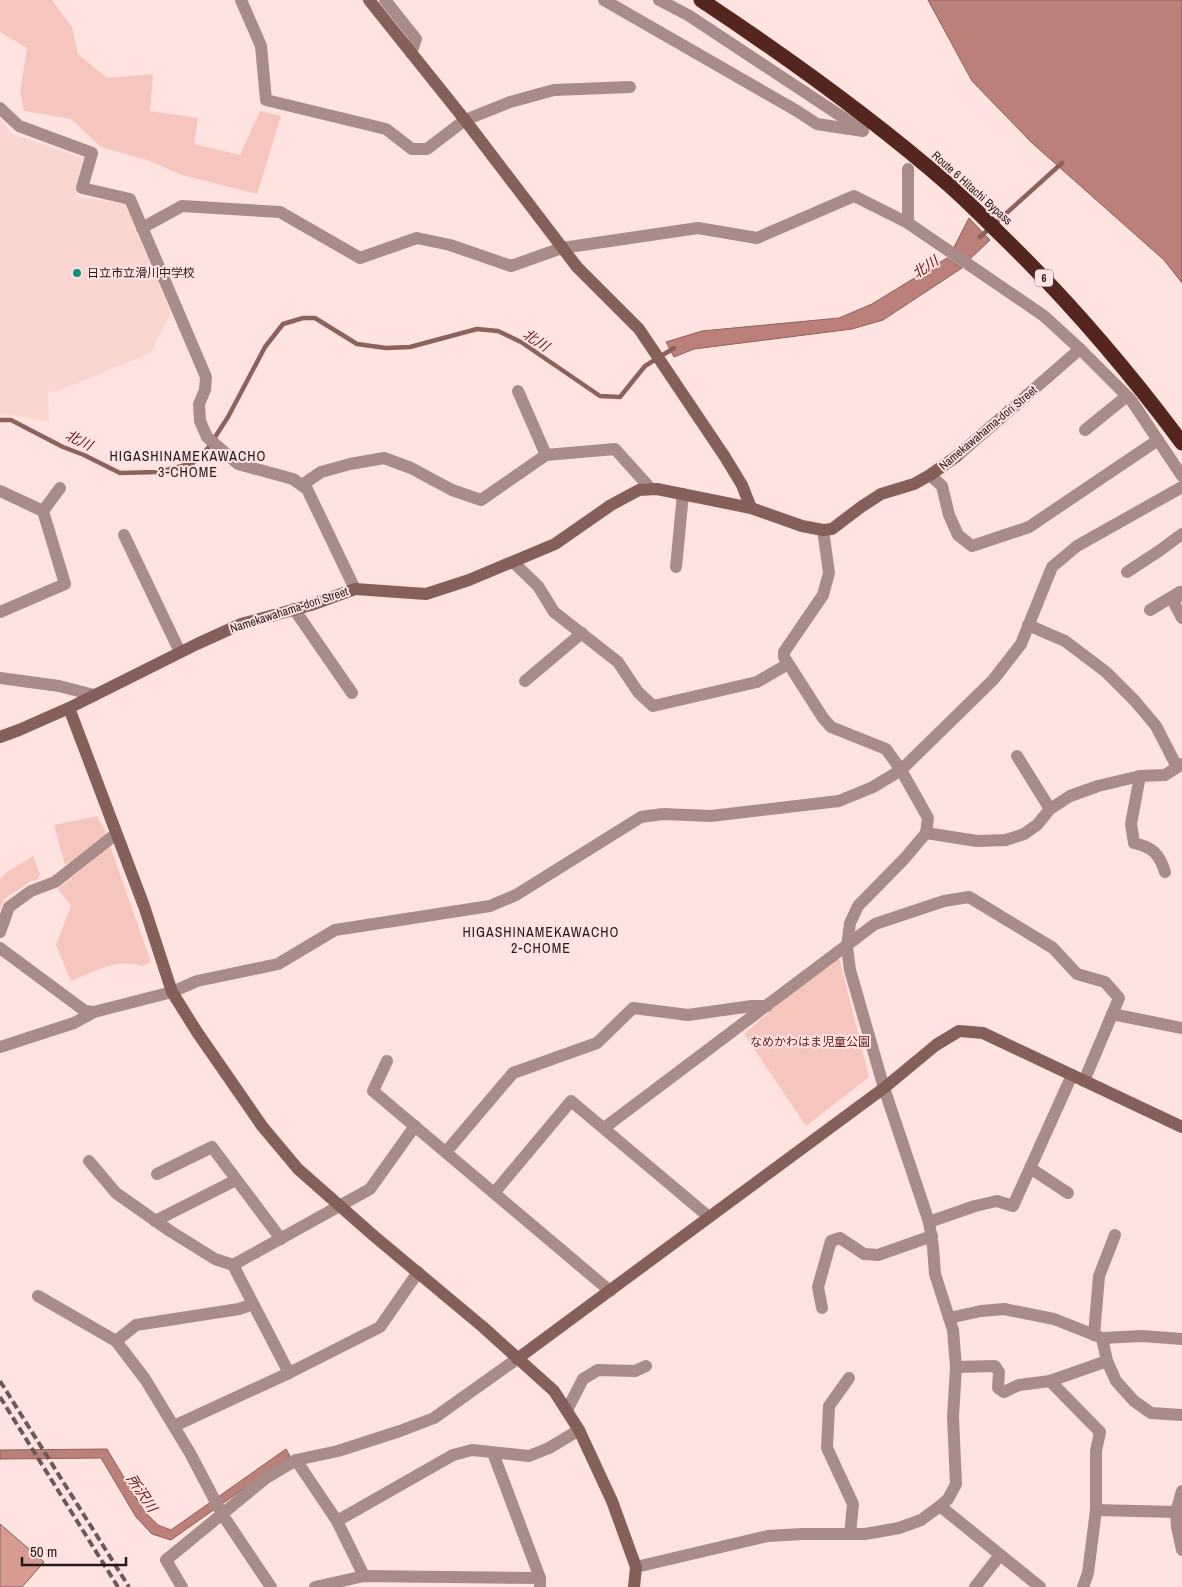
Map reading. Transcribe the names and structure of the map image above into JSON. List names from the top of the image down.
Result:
{
  "streets": {
    "highway": ["Route 6 Hitachi Bypass", "6"],
    "street": ["Namekawahama-dori Street"]
  },
  "districts": ["HIGASHINAMEKAWACHO 3-CHOME", "HIGASHINAMEKAWACHO 2-CHOME"],
  "water": ["北川", "所沢川"],
  "parks": ["なめかわはま児童公園"],
  "places": ["日立市立滑川中学校"],
  "scale_bar": "50 m"
}
